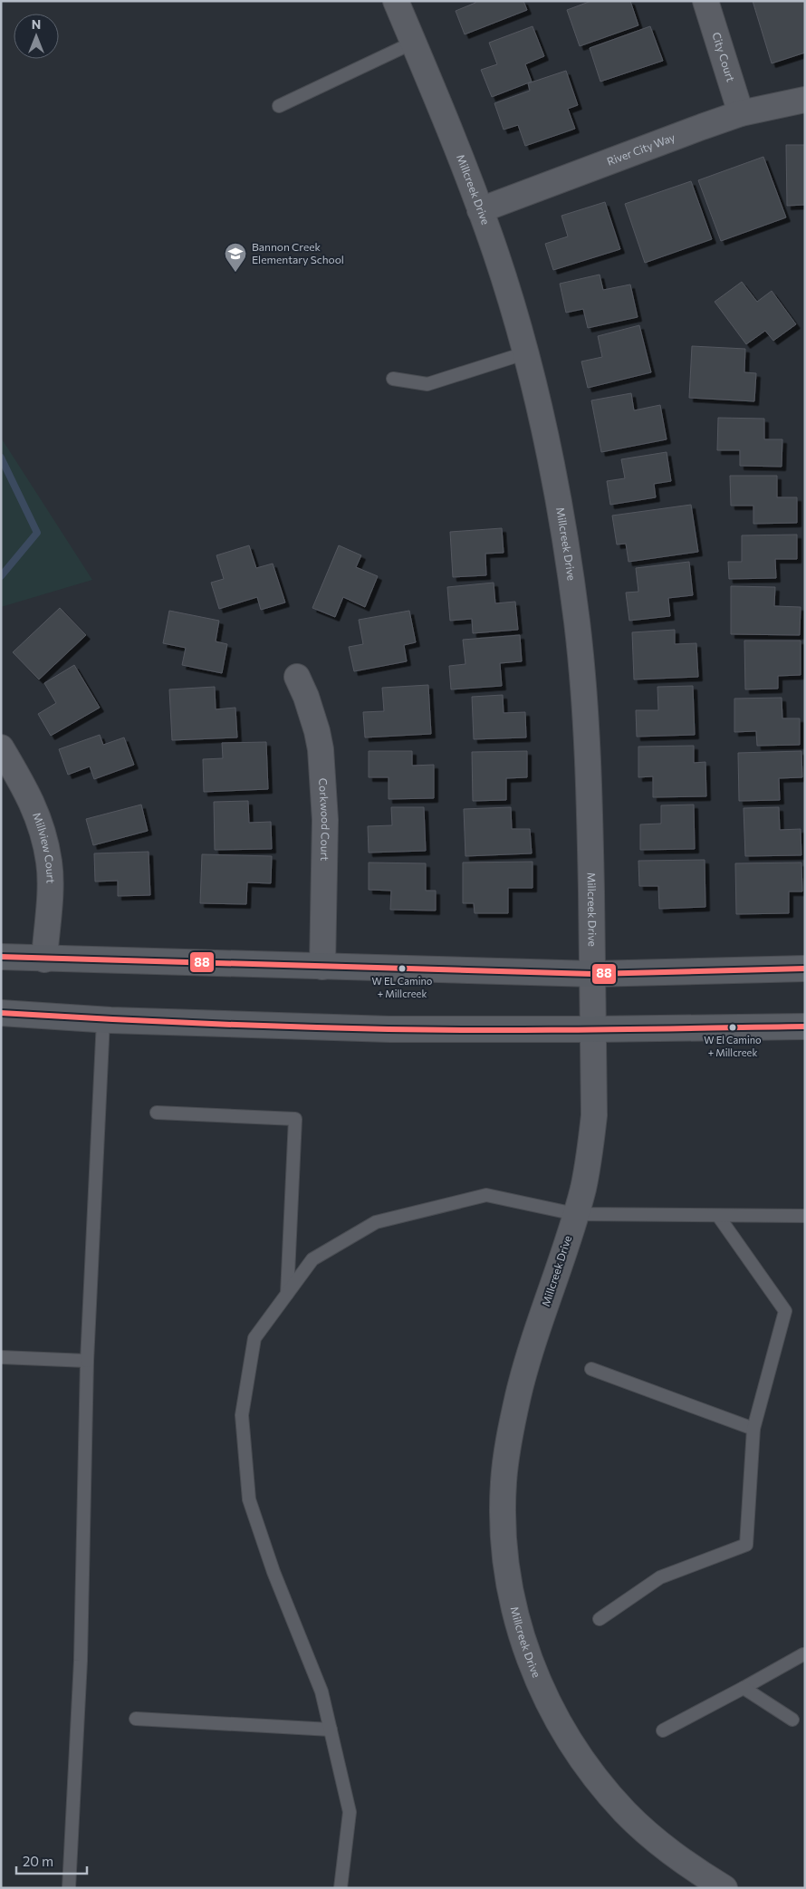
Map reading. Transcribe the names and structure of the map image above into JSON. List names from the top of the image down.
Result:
{
  "streets": {
    "street": [
      "City Court",
      "River City Way",
      "Millcreek Drive",
      "Corkwood Court",
      "Millview Court"
    ]
  },
  "crossings": [
    ["City Court", "River City Way"],
    ["River City Way", "Millcreek Drive"]
  ],
  "places": {
    "school or university": ["Bannon Creek Elementary School"],
    "other": ["W EL Camino + Millcreek", "W El Camino + Millcreek"]
  },
  "lines": ["transit line 88"],
  "scale_bar": "20 m",
  "north": "top"
}
